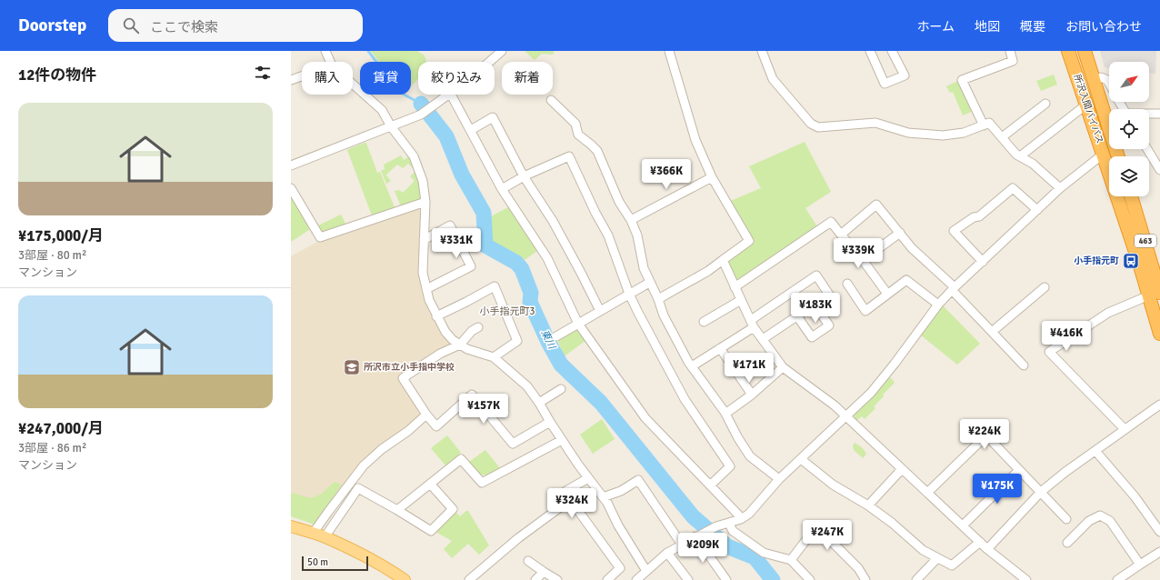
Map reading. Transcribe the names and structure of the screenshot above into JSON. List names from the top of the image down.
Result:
{
  "streets": {
    "highway": ["所沢入間バイパス", "463"]
  },
  "districts": ["小手指元町3"],
  "water": ["東川"],
  "places": {
    "bus stop": ["小手指元町"],
    "school or university": ["所沢市立小手指中学校"]
  },
  "scale_bar": "50 m",
  "north": "top right",
  "page": {
    "header": "Doorstep",
    "search": "ここで検索",
    "nav": [
      "ホーム",
      "地図",
      "概要",
      "お問い合わせ"
    ],
    "heading": "12件の物件",
    "chip": [
      "購入",
      "賃貸",
      "絞り込み",
      "新着"
    ],
    "list": [
      {
        "name": "¥175,000/月",
        "note": "3部屋 · 80 m² · マンション"
      },
      {
        "name": "¥247,000/月",
        "note": "3部屋 · 86 m² · マンション"
      }
    ],
    "price": [
      "¥366K",
      "¥331K",
      "¥339K",
      "¥183K",
      "¥416K",
      "¥171K",
      "¥157K",
      "¥224K",
      "¥175K",
      "¥324K",
      "¥247K",
      "¥209K"
    ],
    "scale": "50 m"
  }
}
